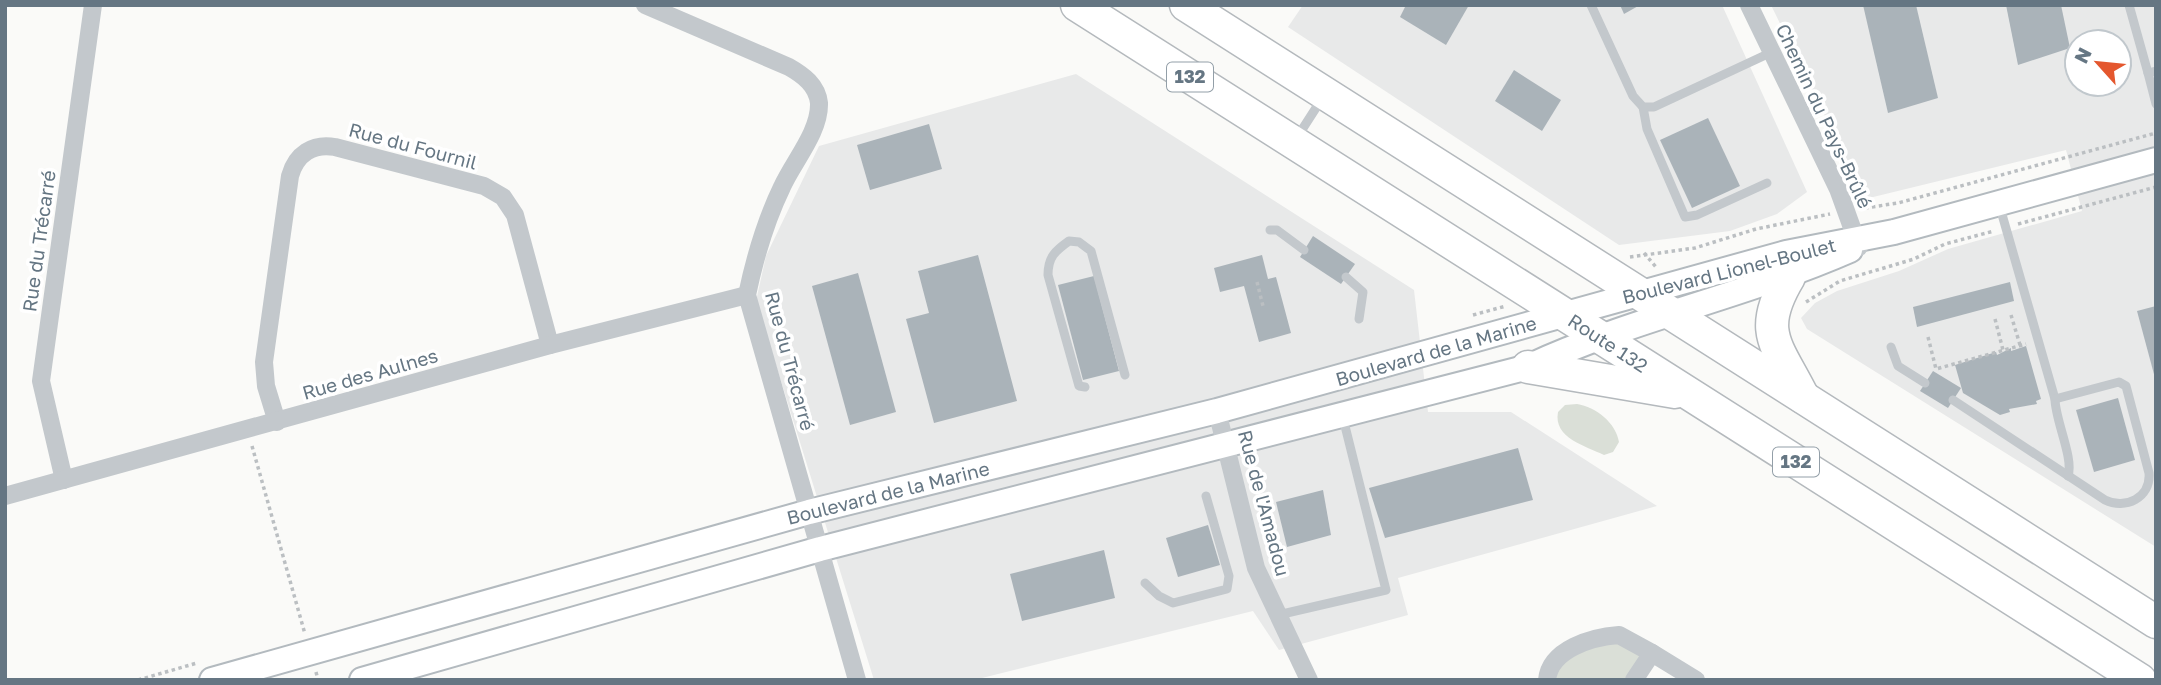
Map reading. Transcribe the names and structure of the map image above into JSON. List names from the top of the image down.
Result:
{
  "streets": {
    "highway": ["132", "Route 132"],
    "street": [
      "Chemin du Pays-Brûlé",
      "Rue du Fournil",
      "Rue du Trécarré",
      "Boulevard Lionel-Boulet",
      "Boulevard de la Marine",
      "Rue des Aulnes",
      "Rue de l'Amadou"
    ]
  },
  "crossings": [
    ["Chemin du Pays-Brûlé", "Boulevard Lionel-Boulet"],
    ["Rue du Fournil", "Rue des Aulnes"],
    ["Rue du Trécarré", "Boulevard de la Marine"],
    ["Rue du Trécarré", "Rue des Aulnes"],
    ["Boulevard Lionel-Boulet", "Route 132"],
    ["Boulevard Lionel-Boulet", "Boulevard de la Marine"],
    ["Route 132", "Boulevard de la Marine"],
    ["Boulevard de la Marine", "Rue de l'Amadou"]
  ],
  "north": "top left"
}
